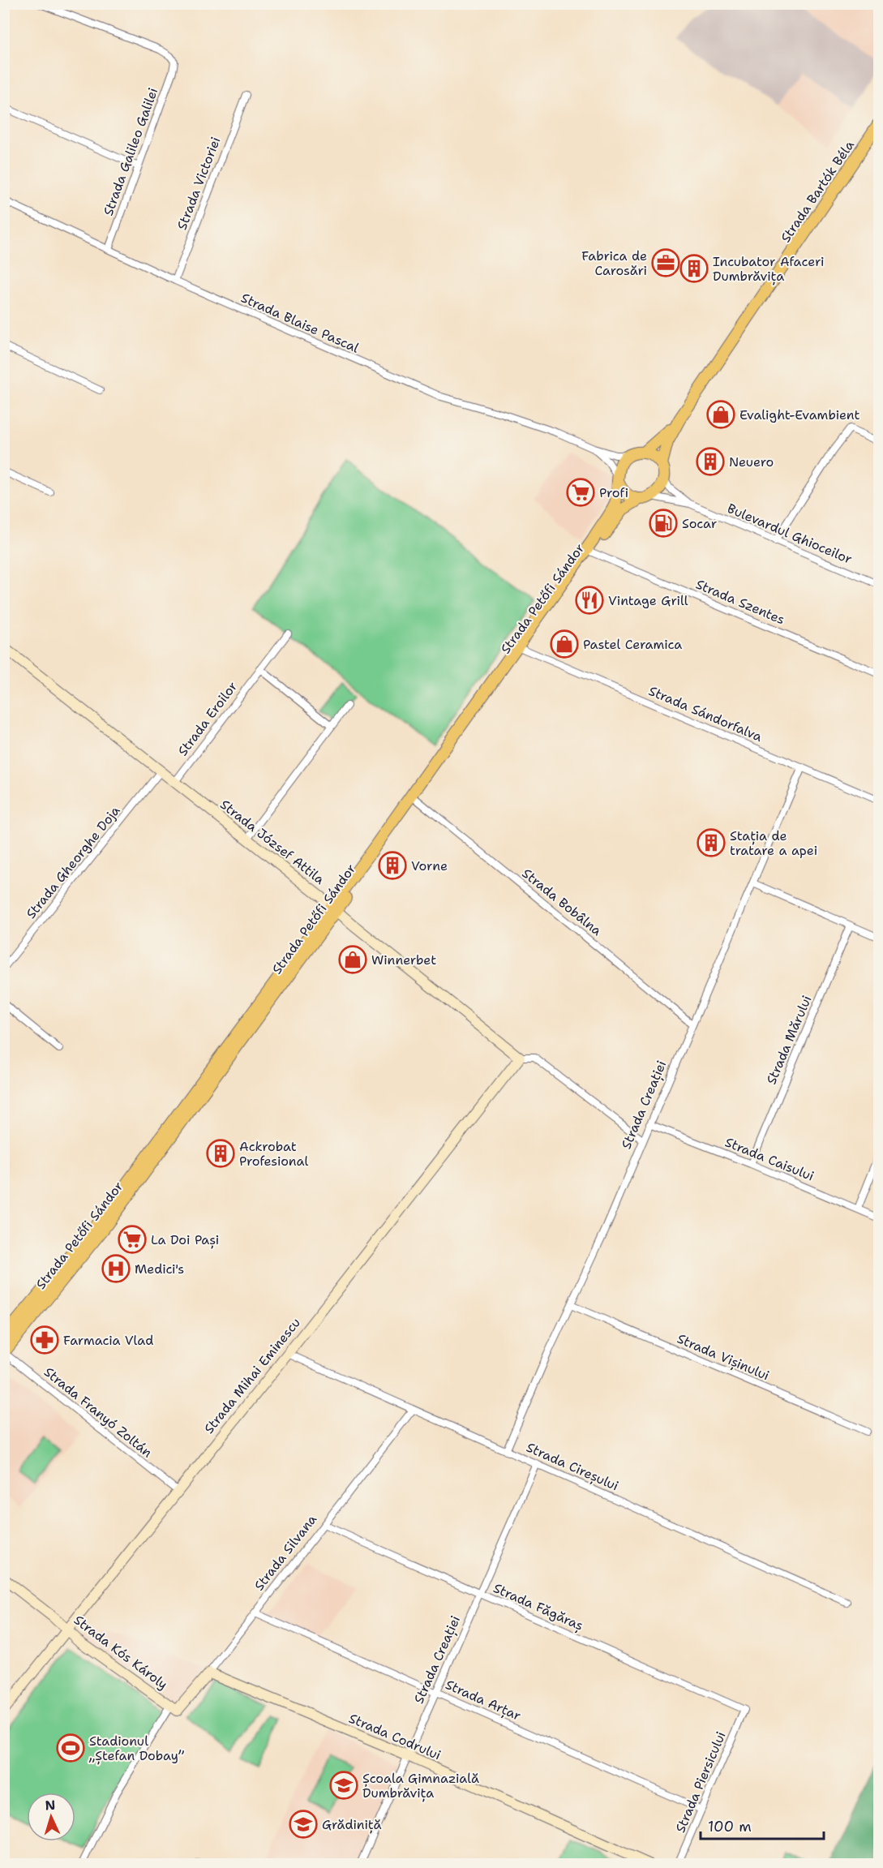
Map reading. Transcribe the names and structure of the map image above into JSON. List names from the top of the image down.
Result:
{
  "streets": {
    "main road": ["Strada Bartók Béla", "Strada Petőfi Sándor"],
    "street": [
      "Strada Galileo Galilei",
      "Strada Victoriei",
      "Strada Blaise Pascal",
      "Bulevardul Ghioceilor",
      "Strada Szentes",
      "Strada Sándorfalva",
      "Strada Eroilor",
      "Strada József Attila",
      "Strada Gheorghe Doja",
      "Strada Bobâlna",
      "Strada Mărului",
      "Strada Creației",
      "Strada Caisului",
      "Strada Vișinului",
      "Strada Mihai Eminescu",
      "Strada Franyó Zoltán",
      "Strada Cireșului",
      "Strada Silvana",
      "Strada Făgăraș",
      "Strada Kós Károly",
      "Strada Arțar",
      "Strada Codrului",
      "Strada Piersicului"
    ]
  },
  "crossings": [
    ["Strada Galileo Galilei", "Strada Blaise Pascal"],
    ["Strada Victoriei", "Strada Blaise Pascal"],
    ["Strada Bartók Béla", "Strada Blaise Pascal"],
    ["Strada Bartók Béla", "Bulevardul Ghioceilor"],
    ["Strada Bartók Béla", "Strada Petőfi Sándor"],
    ["Strada Blaise Pascal", "Bulevardul Ghioceilor"],
    ["Strada Blaise Pascal", "Strada Petőfi Sándor"],
    ["Bulevardul Ghioceilor", "Strada Petőfi Sándor"],
    ["Strada Petőfi Sándor", "Strada Szentes"],
    ["Strada Petőfi Sándor", "Strada Sándorfalva"],
    ["Strada Petőfi Sándor", "Strada József Attila"],
    ["Strada Petőfi Sándor", "Strada Bobâlna"],
    ["Strada Petőfi Sándor", "Strada Franyó Zoltán"],
    ["Strada Sándorfalva", "Strada Creației"],
    ["Strada Eroilor", "Strada József Attila"],
    ["Strada József Attila", "Strada Gheorghe Doja"],
    ["Strada József Attila", "Strada Creației"],
    ["Strada József Attila", "Strada Mihai Eminescu"],
    ["Strada Bobâlna", "Strada Creației"],
    ["Strada Mărului", "Strada Caisului"],
    ["Strada Creației", "Strada Caisului"],
    ["Strada Creației", "Strada Vișinului"],
    ["Strada Creației", "Strada Cireșului"],
    ["Strada Creației", "Strada Făgăraș"],
    ["Strada Creației", "Strada Arțar"],
    ["Strada Creației", "Strada Codrului"],
    ["Strada Mihai Eminescu", "Strada Franyó Zoltán"],
    ["Strada Mihai Eminescu", "Strada Cireșului"],
    ["Strada Mihai Eminescu", "Strada Kós Károly"],
    ["Strada Cireșului", "Strada Silvana"],
    ["Strada Silvana", "Strada Făgăraș"],
    ["Strada Silvana", "Strada Kós Károly"],
    ["Strada Silvana", "Strada Arțar"],
    ["Strada Silvana", "Strada Codrului"],
    ["Strada Făgăraș", "Strada Piersicului"],
    ["Strada Arțar", "Strada Piersicului"]
  ],
  "places": {
    "office": ["Fabrica de Carosări"],
    "building": [
      "Incubator Afaceri Dumbrăvița",
      "Neuero",
      "Stația de tratare a apei",
      "Vorne",
      "Ackrobat Profesional"
    ],
    "shop": ["Evalight-Evambient", "Pastel Ceramica", "Winnerbet"],
    "supermarket": ["Profi", "La Doi Pași"],
    "fuel station": ["Socar"],
    "restaurant": ["Vintage Grill"],
    "hospital": ["Medici's"],
    "pharmacy": ["Farmacia Vlad"],
    "sports": ["Stadionul „Ștefan Dobay”"],
    "school or university": ["Școala Gimnazială Dumbrăvița", "Grădiniță"]
  },
  "scale_bar": "100 m",
  "north": "top"
}
